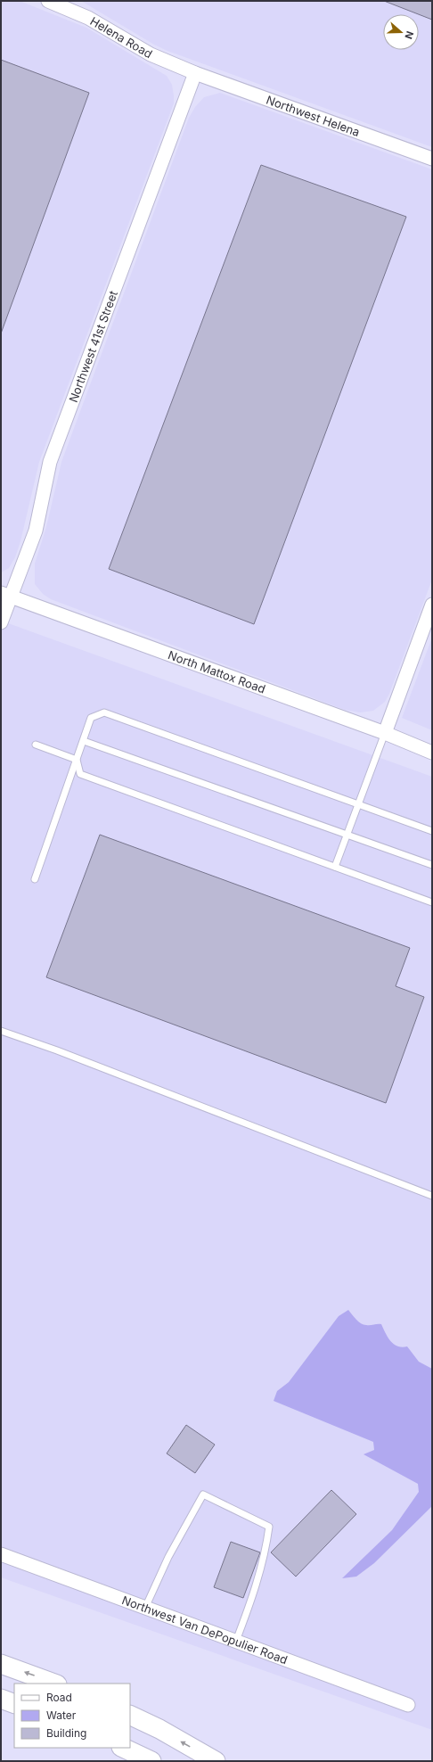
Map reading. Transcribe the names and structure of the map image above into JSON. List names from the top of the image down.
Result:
{
  "streets": {
    "street": [
      "Helena Road",
      "Northwest Helena",
      "Northwest 41st Street",
      "North Mattox Road",
      "Northwest Van DePopulier Road"
    ]
  },
  "crossings": [
    ["Helena Road", "Northwest Helena"],
    ["Helena Road", "Northwest 41st Street"],
    ["Northwest Helena", "Northwest 41st Street"],
    ["Northwest 41st Street", "North Mattox Road"]
  ],
  "legend": ["Road", "Water", "Building"],
  "north": "right"
}
